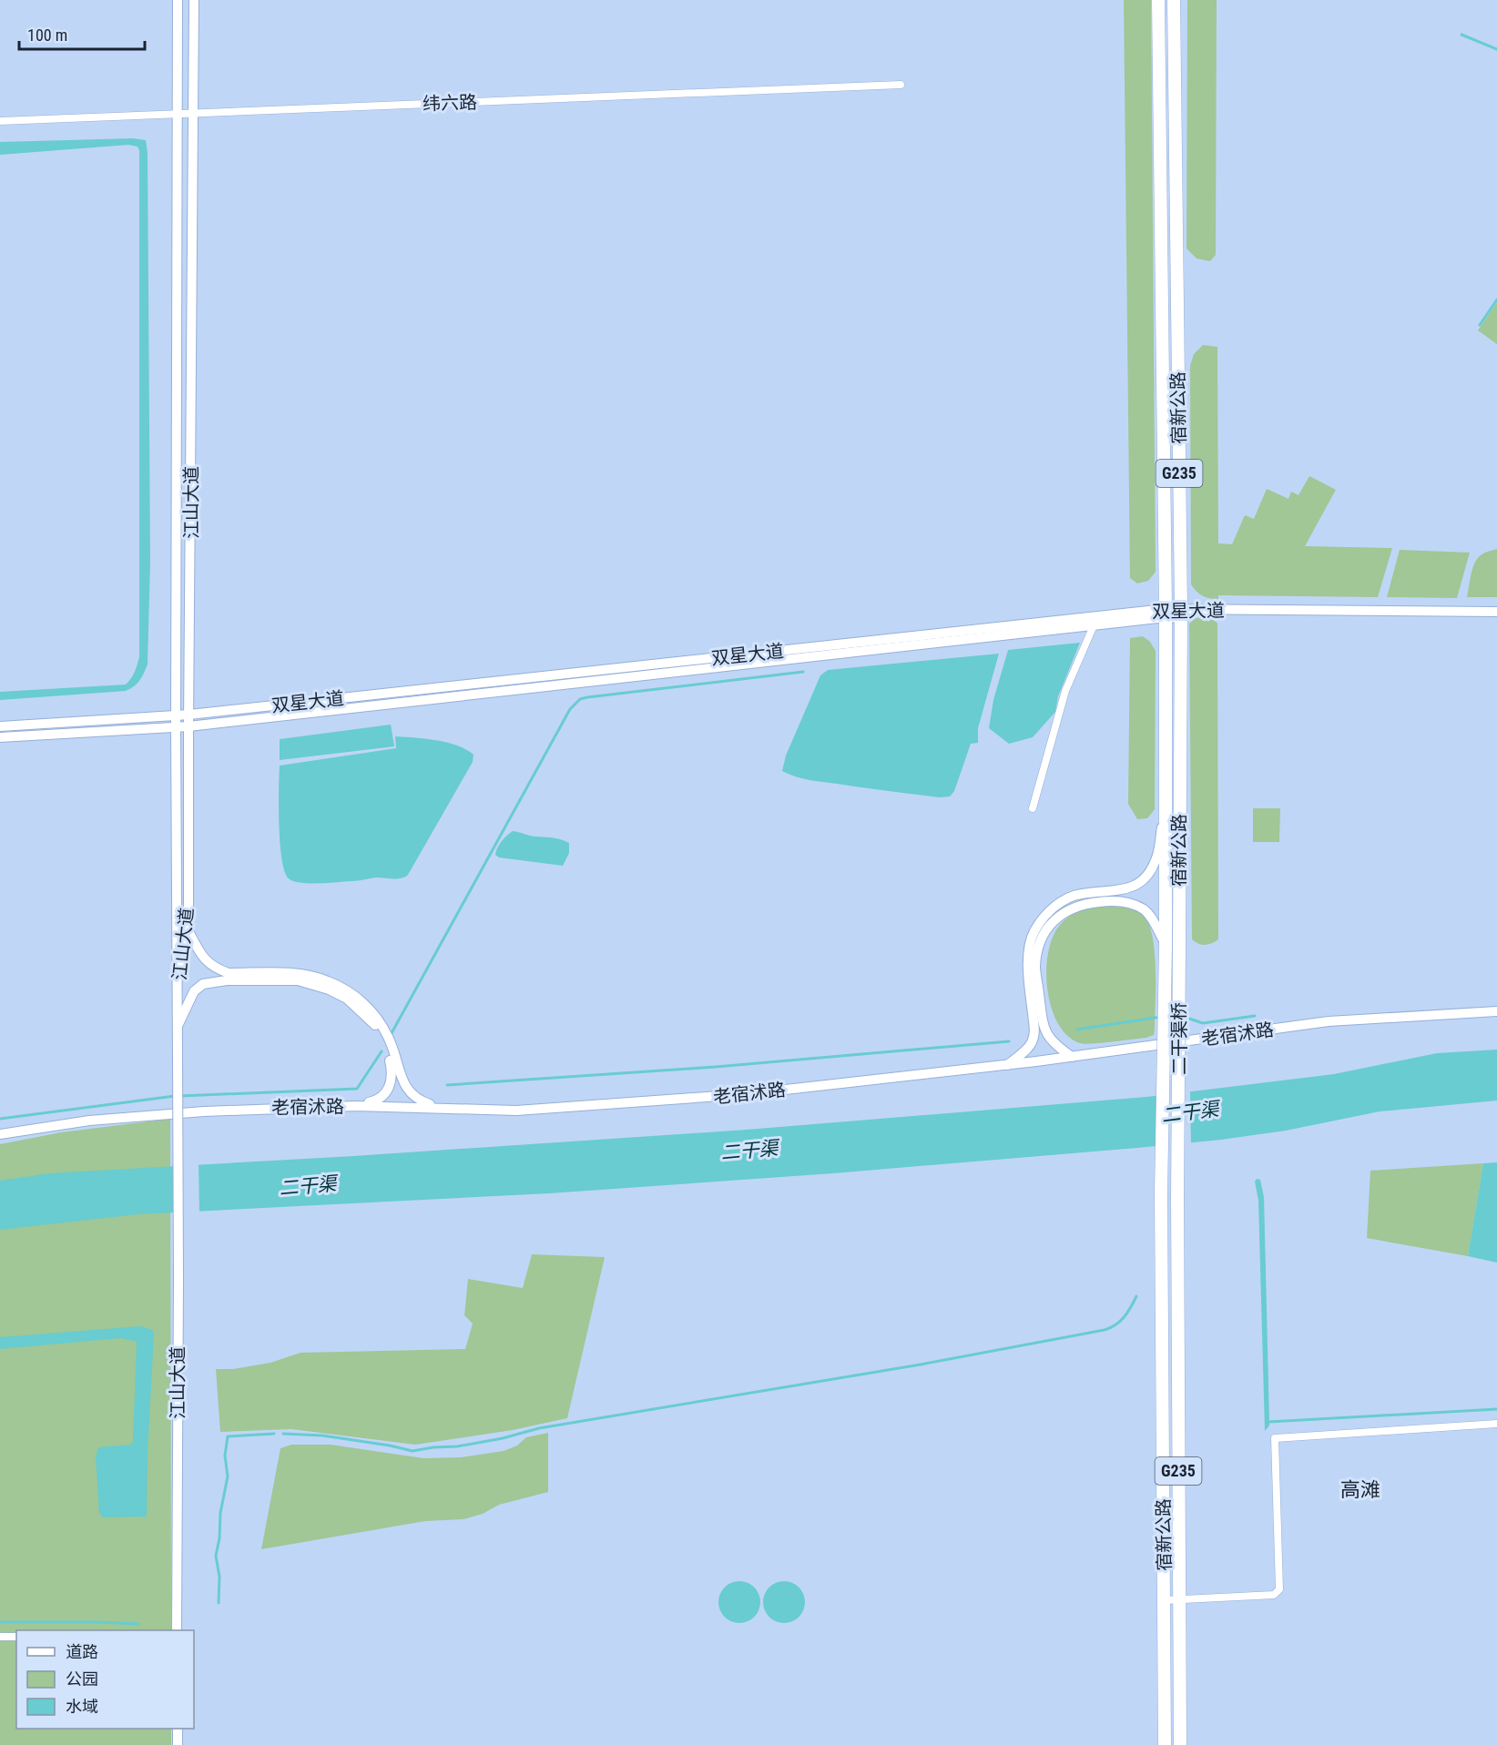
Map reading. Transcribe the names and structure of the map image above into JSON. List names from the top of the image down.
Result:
{
  "streets": {
    "highway": ["宿新公路", "G235", "二干渠桥"],
    "main road": ["江山大道", "双星大道", "老宿沭路"],
    "street": ["纬六路"]
  },
  "crossings": [
    ["纬六路", "江山大道"],
    ["宿新公路", "双星大道"],
    ["宿新公路", "二干渠桥"],
    ["江山大道", "双星大道"]
  ],
  "districts": ["高滩"],
  "water": ["二干渠"],
  "legend": ["道路", "公园", "水域"],
  "scale_bar": "100 m"
}
